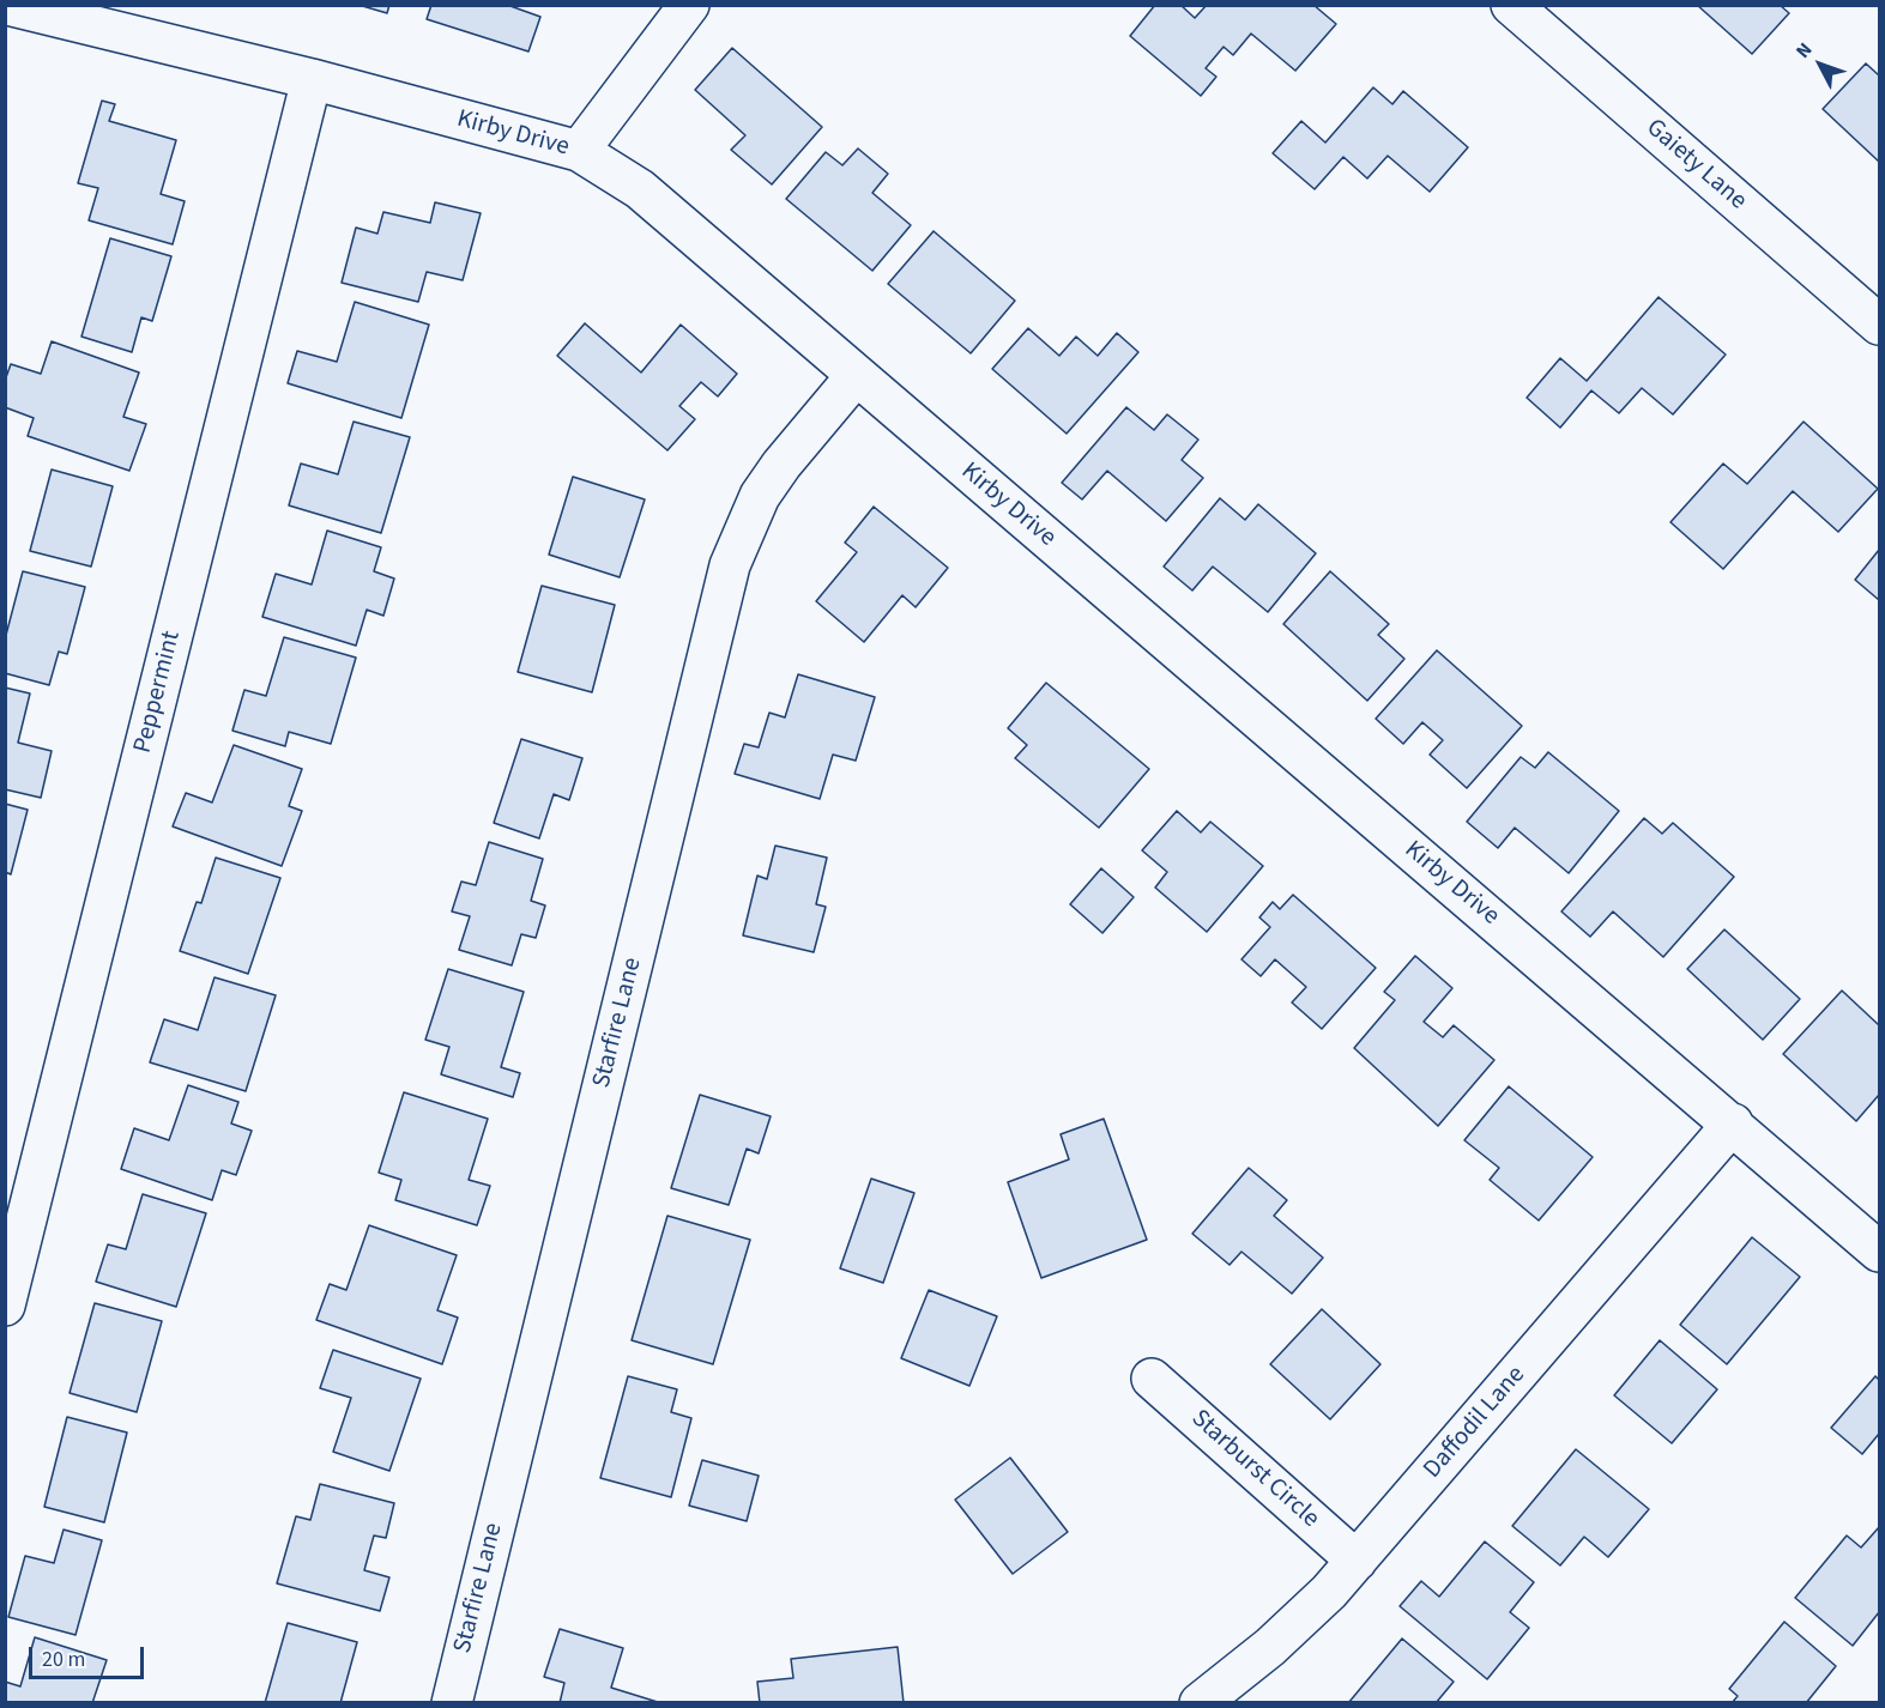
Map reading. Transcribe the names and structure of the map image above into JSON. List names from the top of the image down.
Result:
{
  "streets": {
    "street": [
      "Kirby Drive",
      "Gaiety Lane",
      "Peppermint",
      "Starfire Lane",
      "Daffodil Lane",
      "Starburst Circle"
    ]
  },
  "crossings": [
    ["Kirby Drive", "Peppermint"],
    ["Kirby Drive", "Starfire Lane"],
    ["Kirby Drive", "Daffodil Lane"],
    ["Daffodil Lane", "Starburst Circle"]
  ],
  "scale_bar": "20 m",
  "north": "top left"
}
